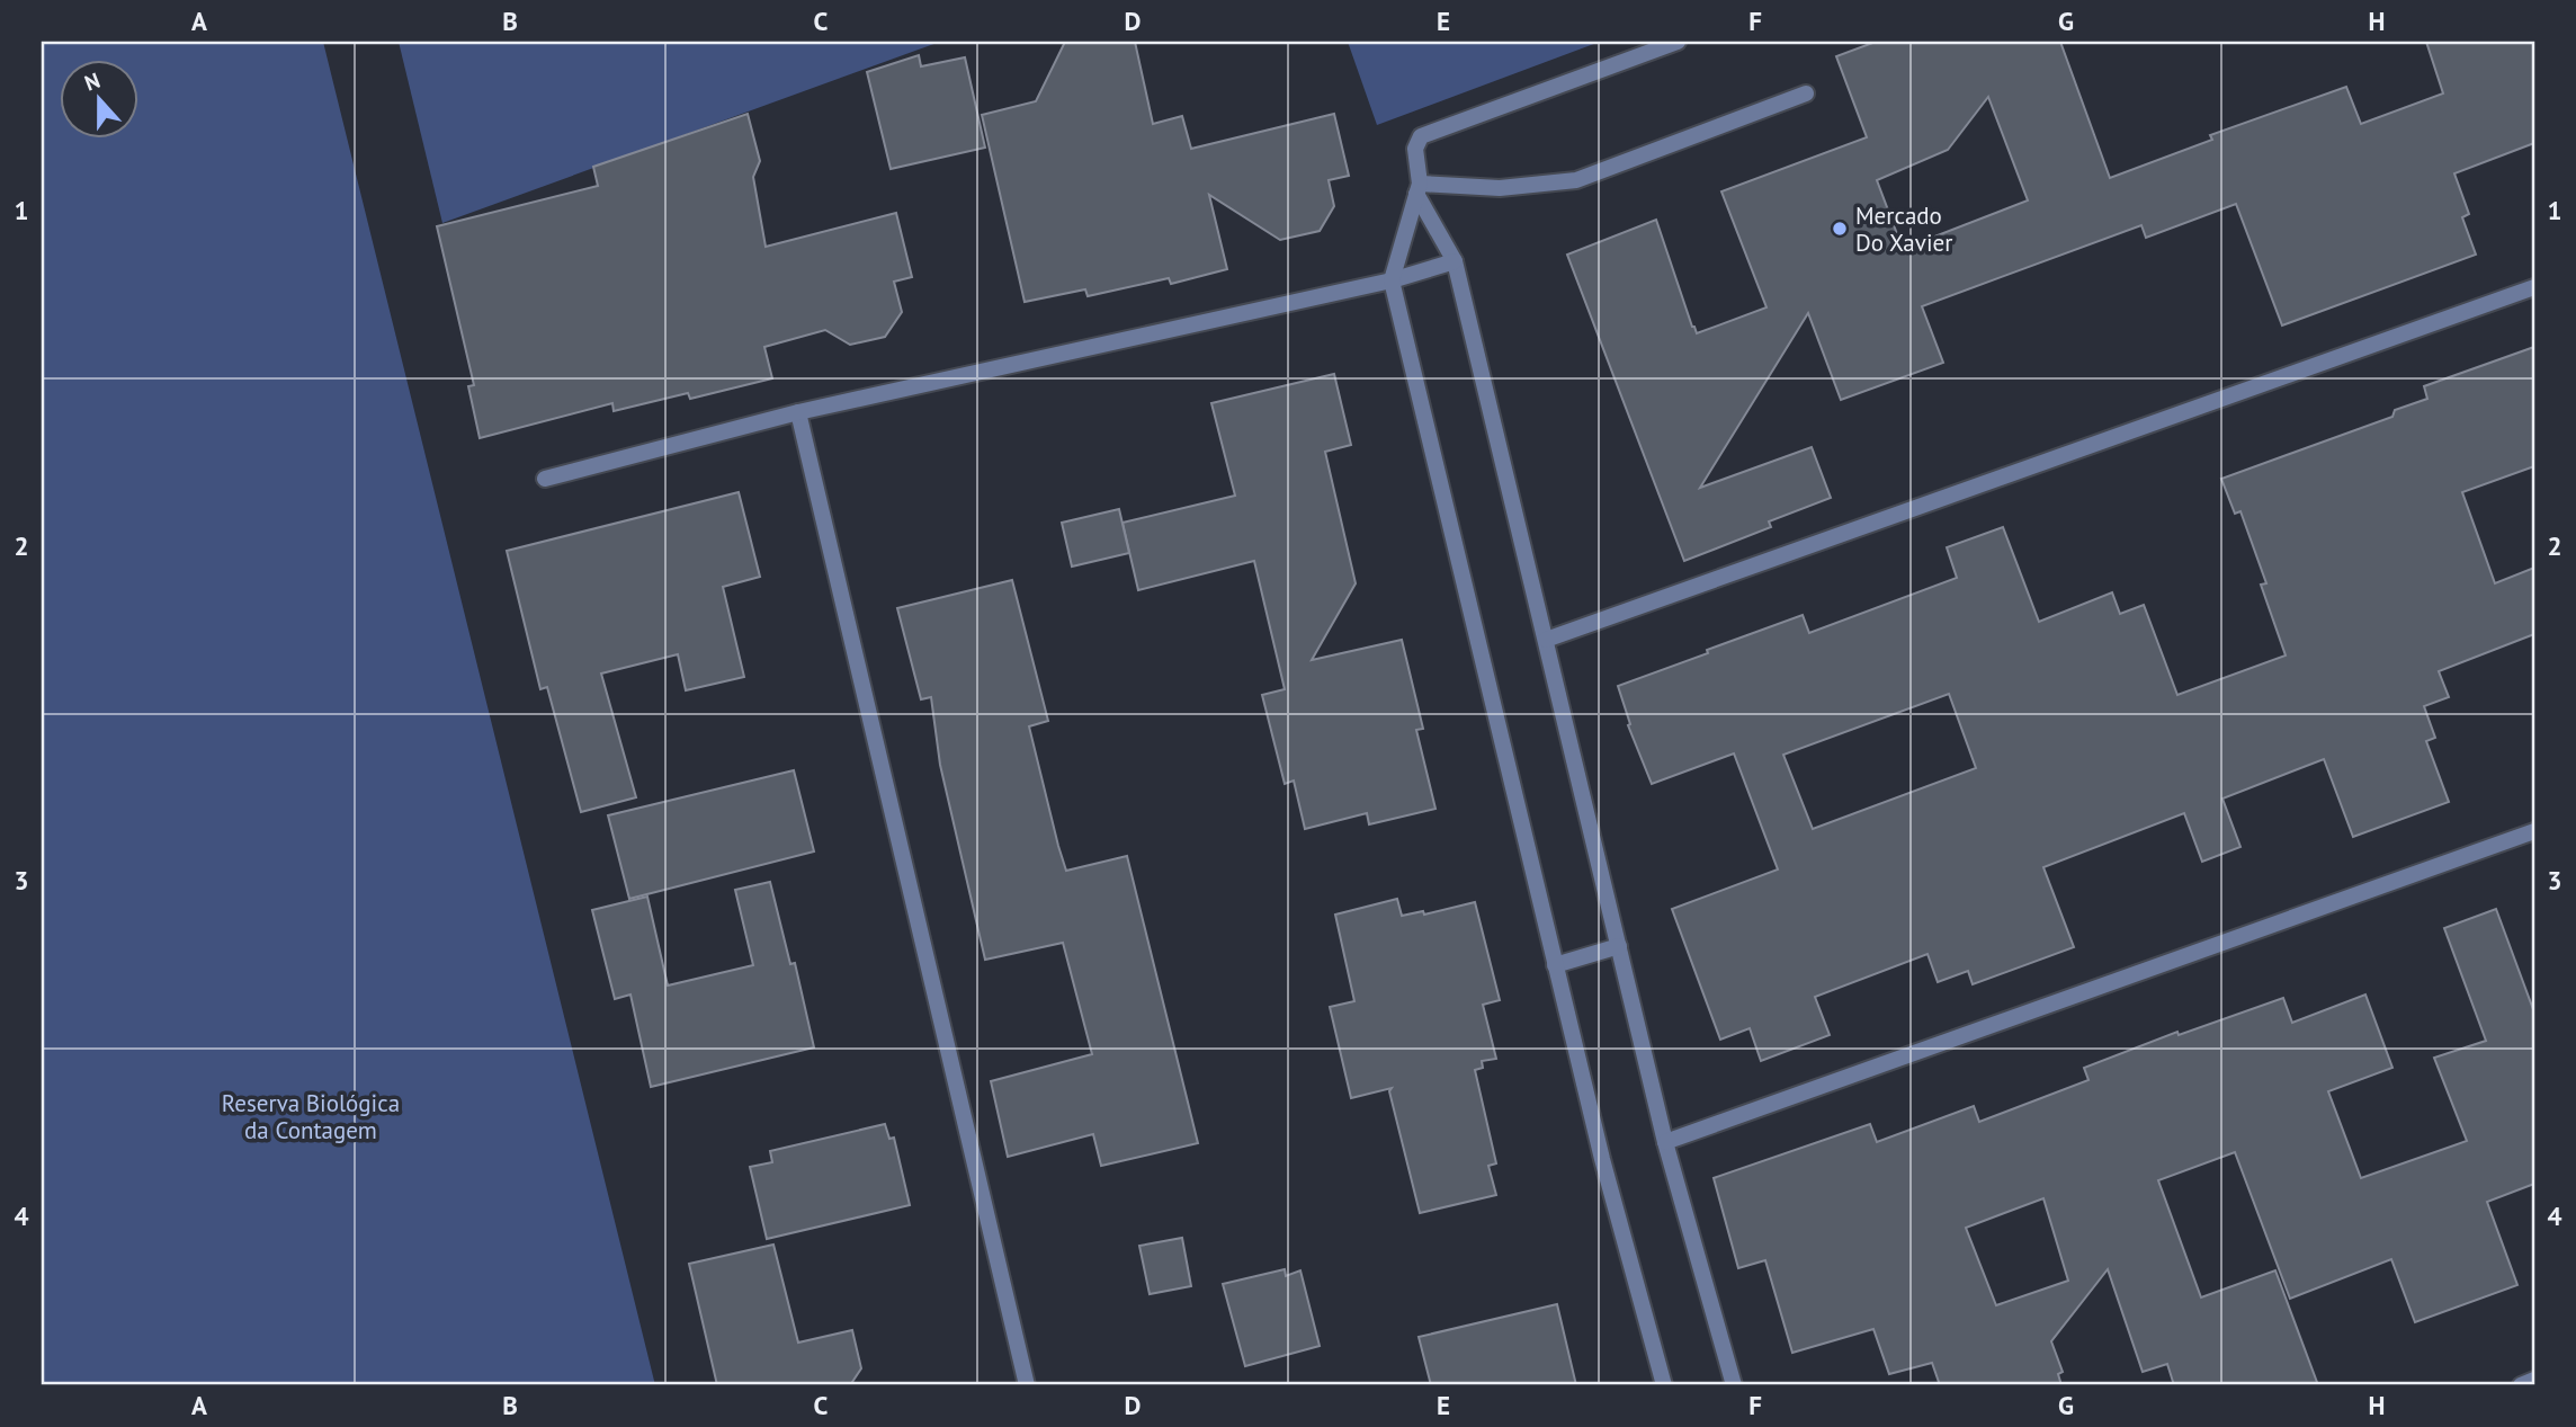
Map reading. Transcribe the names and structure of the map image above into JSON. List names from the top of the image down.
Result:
{
  "parks": ["Reserva Biológica da Contagem"],
  "places": ["Mercado Do Xavier"],
  "north": "top",
  "grid": {
    "columns": [
      "A",
      "B",
      "C",
      "D",
      "E",
      "F",
      "G",
      "H"
    ],
    "rows": [
      "1",
      "2",
      "3",
      "4"
    ]
  }
}
